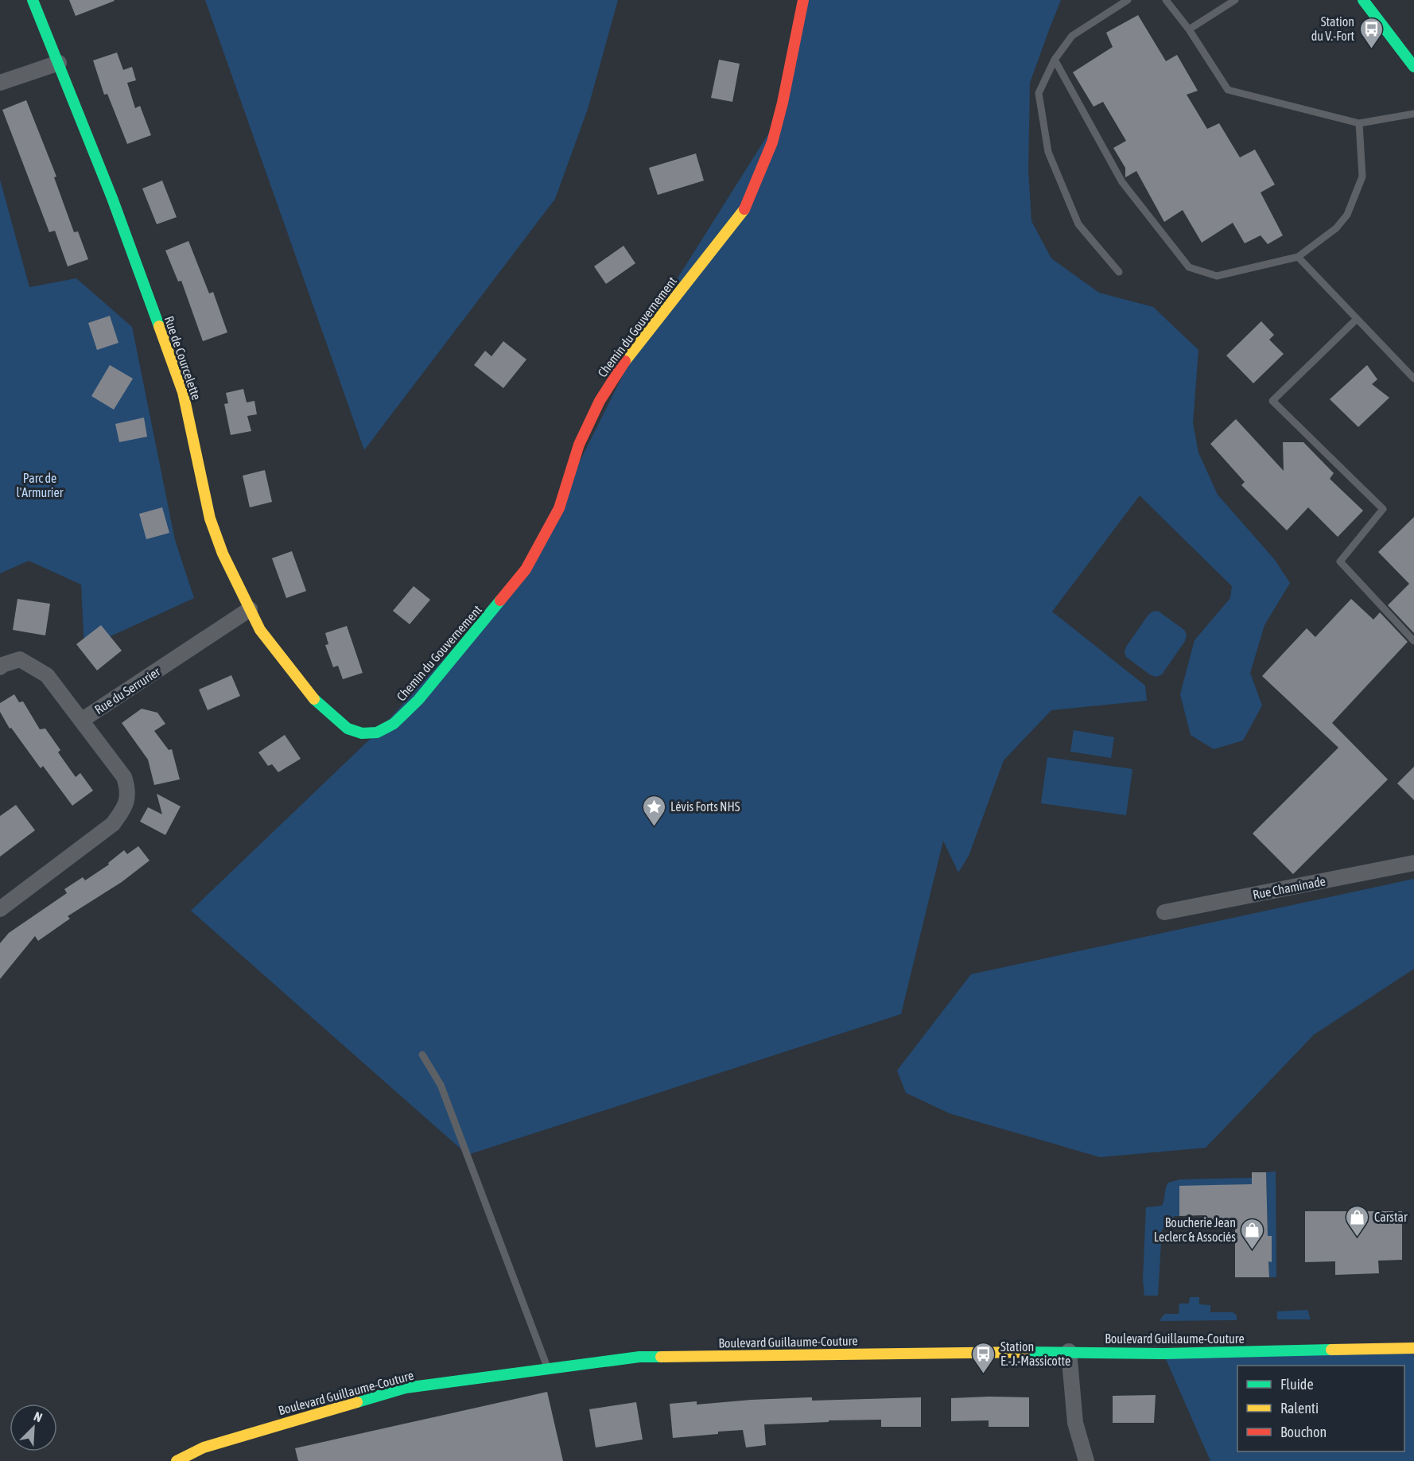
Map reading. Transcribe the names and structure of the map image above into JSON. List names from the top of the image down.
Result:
{
  "streets": {
    "street": [
      "Chemin du Gouvernement",
      "Rue de Courcelette",
      "Rue du Serrurier",
      "Rue Chaminade",
      "Boulevard Guillaume-Couture"
    ]
  },
  "crossings": [
    ["Chemin du Gouvernement", "Rue de Courcelette"],
    ["Rue de Courcelette", "Rue du Serrurier"]
  ],
  "parks": ["Parc de l'Armurier"],
  "places": {
    "bus stop": ["Station du V.-Fort", "Station E.-J.-Massicotte"],
    "place": ["Lévis Forts NHS"],
    "shop": ["Carstar", "Boucherie Jean Leclerc & Associés"]
  },
  "legend": ["Fluide", "Ralenti", "Bouchon"],
  "north": "top right"
}
